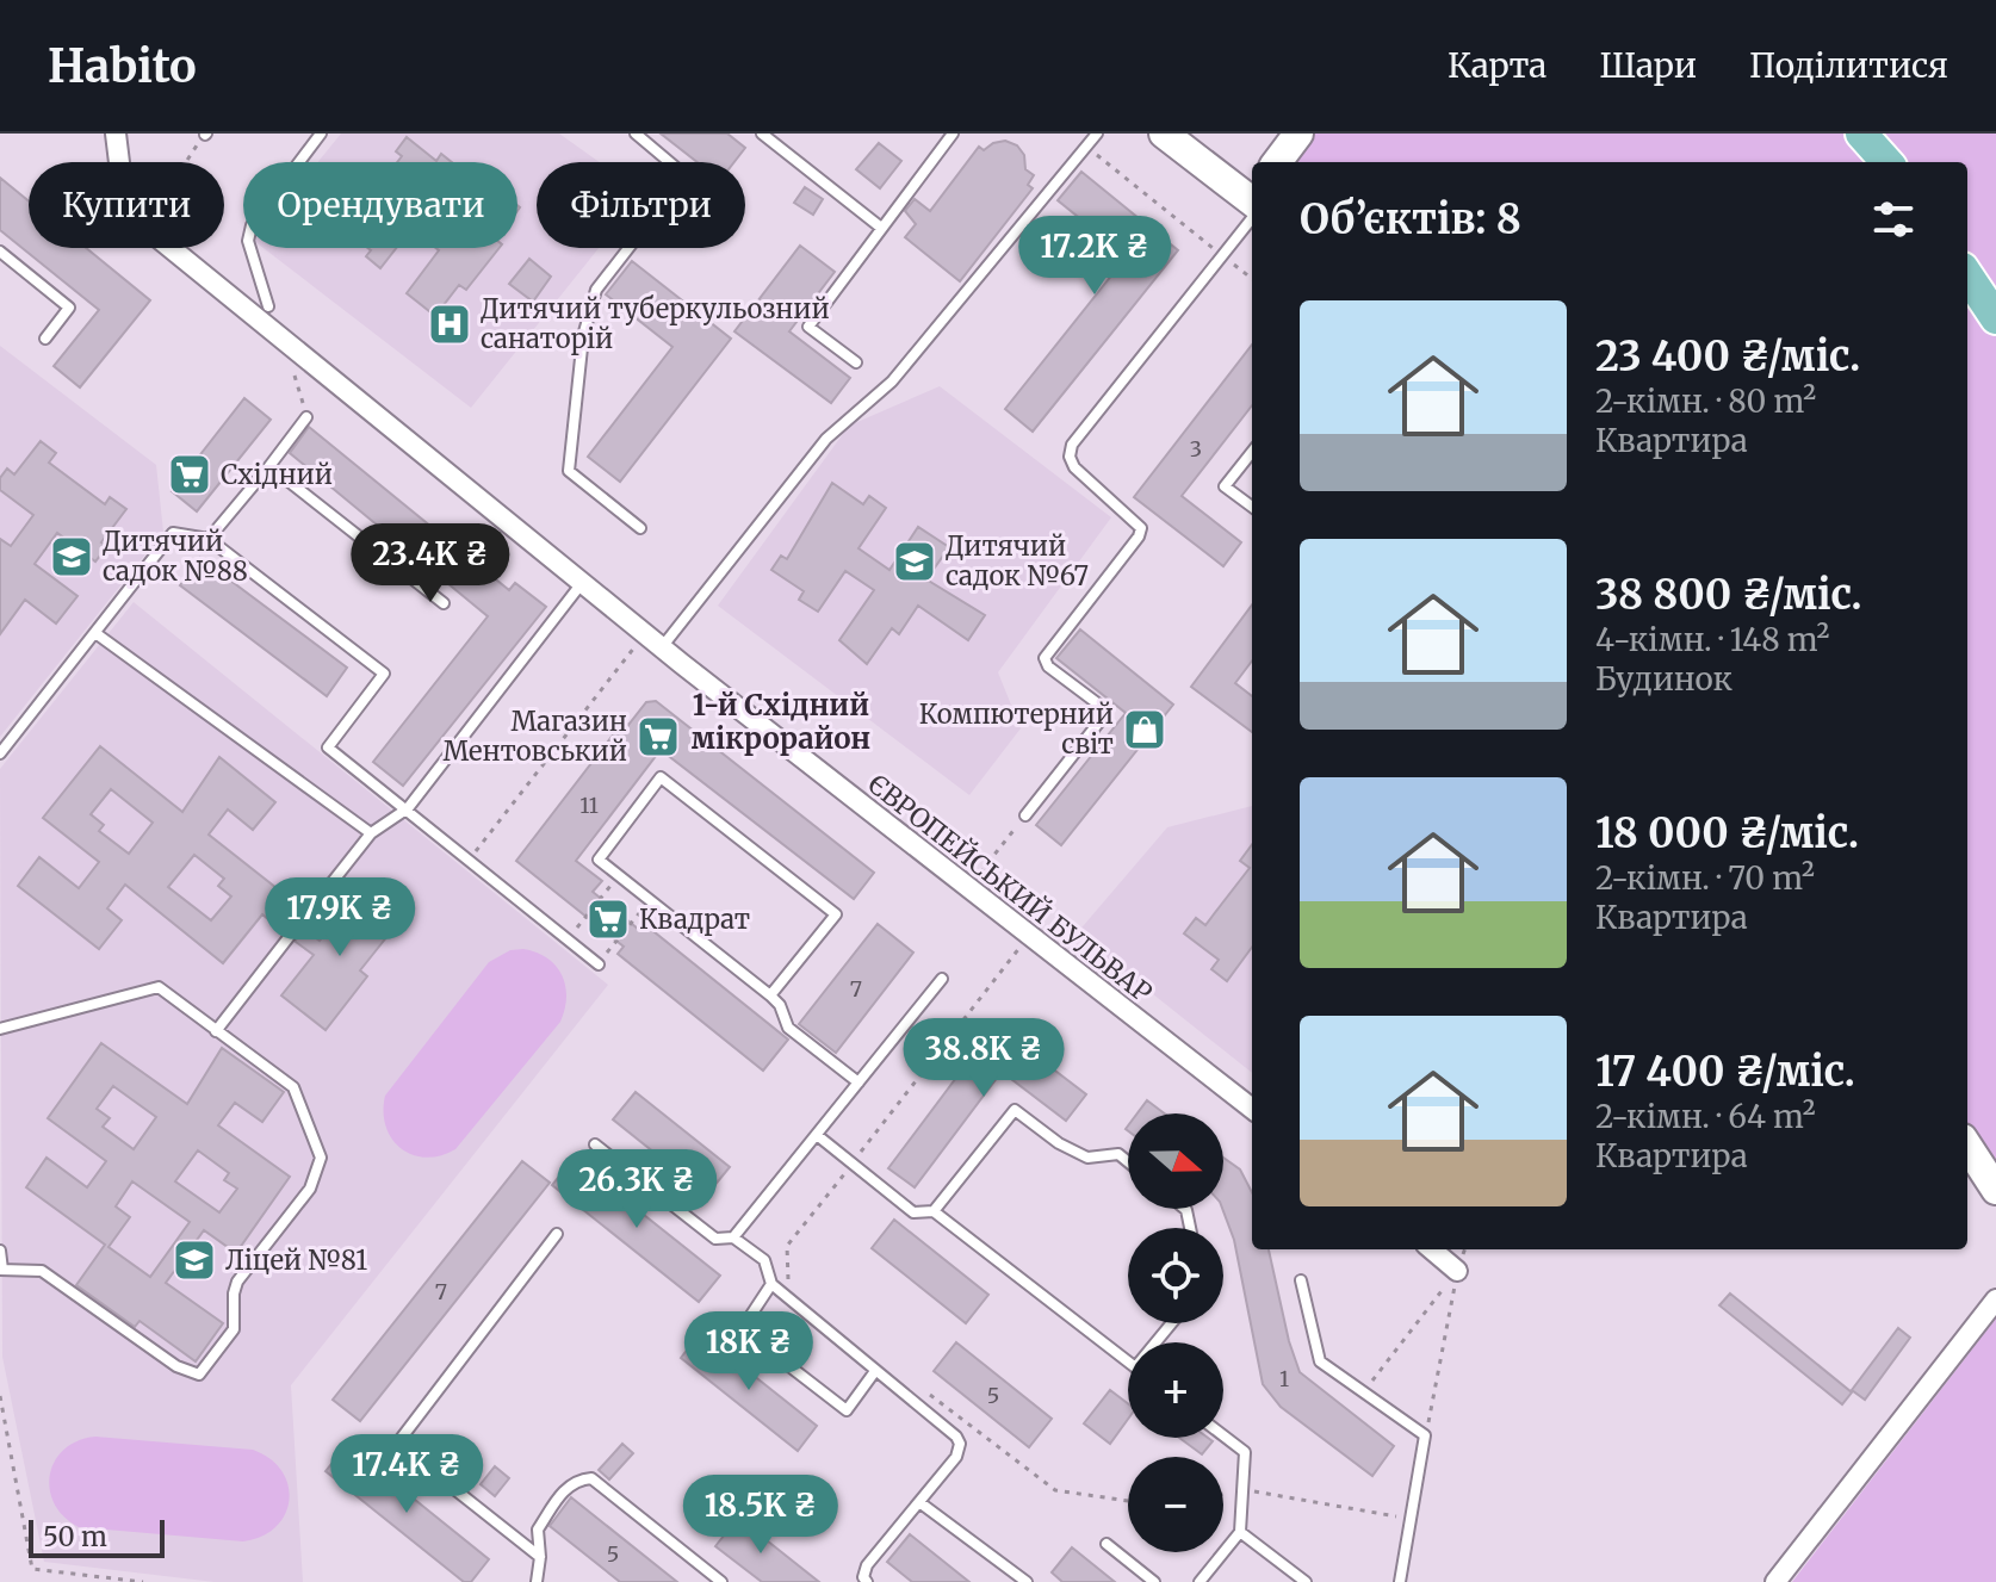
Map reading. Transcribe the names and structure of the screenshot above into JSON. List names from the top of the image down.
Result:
{
  "streets": {
    "street": ["ЄВРОПЕЙСЬКИЙ БУЛЬВАР"]
  },
  "districts": ["1-й Східний мікрорайон"],
  "places": {
    "hospital": ["Дитячий туберкульозний санаторій"],
    "supermarket": ["Східний", "Магазин Ментовський", "Квадрат"],
    "school or university": ["Дитячий садок №88", "Дитячий садок №67", "Ліцей №81"],
    "shop": ["Компютерний світ"]
  },
  "house_numbers": [
    "3",
    "11",
    "7",
    "7",
    "1",
    "5",
    "5"
  ],
  "scale_bar": "50 m",
  "north": "right",
  "page": {
    "header": "Habito",
    "nav": ["Карта", "Шари", "Поділитися"],
    "chip": ["Купити", "Орендувати", "Фільтри"],
    "heading": "Об’єктів: 8",
    "price": [
      "17.2K ₴",
      "23.4K ₴",
      "17.9K ₴",
      "38.8K ₴",
      "26.3K ₴",
      "18K ₴",
      "17.4K ₴",
      "18.5K ₴"
    ],
    "list": [
      {
        "name": "23 400 ₴/міс.",
        "note": "2-кімн. · 80 m² · Квартира"
      },
      {
        "name": "38 800 ₴/міс.",
        "note": "4-кімн. · 148 m² · Будинок"
      },
      {
        "name": "18 000 ₴/міс.",
        "note": "2-кімн. · 70 m² · Квартира"
      },
      {
        "name": "17 400 ₴/міс.",
        "note": "2-кімн. · 64 m² · Квартира"
      }
    ],
    "map_buttons": ["+", "−"],
    "scale": "50 m"
  }
}
